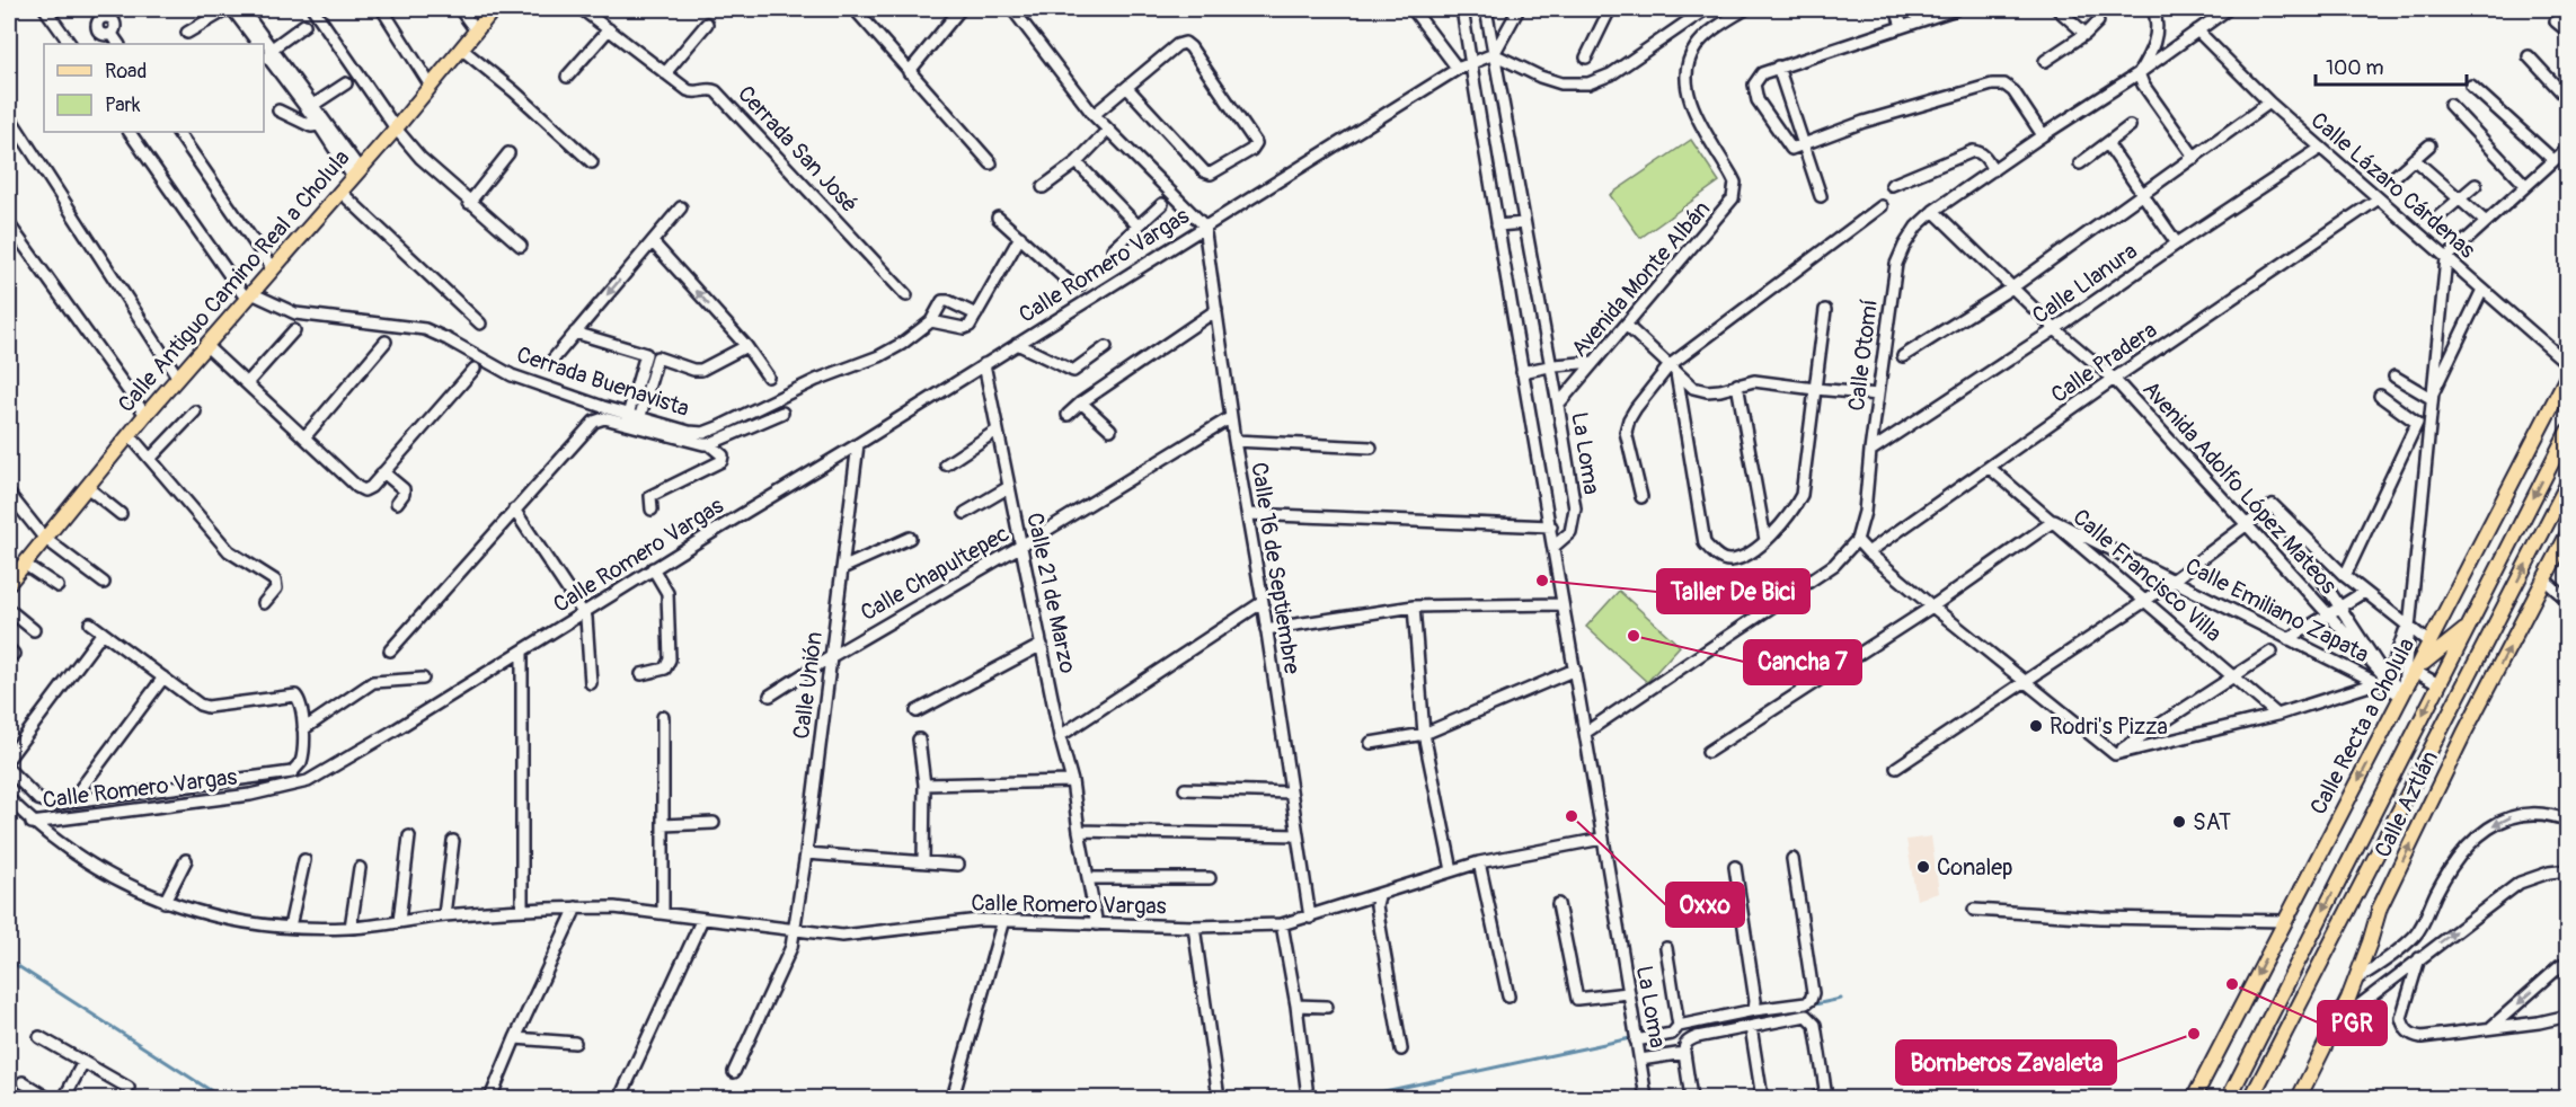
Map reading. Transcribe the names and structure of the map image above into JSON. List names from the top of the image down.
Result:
{
  "streets": {
    "main road": ["Calle Antiguo Camino Real a Cholula", "Calle Recta a Cholula", "Calle Aztlán"],
    "street": [
      "Cerrada San José",
      "Calle Lázaro Cárdenas",
      "Calle Romero Vargas",
      "Avenida Monte Albán",
      "Calle Llanura",
      "Calle Otomí",
      "Calle Pradera",
      "Cerrada Buenavista",
      "La Loma",
      "Avenida Adolfo López Mateos",
      "Calle 16 de Septiembre",
      "Calle Chapultepec",
      "Calle Francisco Villa",
      "Calle 21 de Marzo",
      "Calle Emiliano Zapata",
      "Calle Unión"
    ]
  },
  "crossings": [
    ["Calle Lázaro Cárdenas", "Calle Llanura"],
    ["Calle Lázaro Cárdenas", "Calle Otomí"],
    ["Calle Lázaro Cárdenas", "Calle Pradera"],
    ["Calle Romero Vargas", "La Loma"],
    ["Calle Romero Vargas", "Calle 16 de Septiembre"],
    ["Calle Romero Vargas", "Calle 21 de Marzo"],
    ["Calle Romero Vargas", "Calle Unión"],
    ["Avenida Monte Albán", "La Loma"],
    ["Calle Antiguo Camino Real a Cholula", "Cerrada Buenavista"],
    ["Calle Llanura", "Calle Otomí"],
    ["Calle Llanura", "Avenida Adolfo López Mateos"],
    ["Calle Otomí", "La Loma"],
    ["Calle Otomí", "Avenida Adolfo López Mateos"],
    ["Calle Pradera", "Avenida Adolfo López Mateos"],
    ["Calle Pradera", "Calle Francisco Villa"],
    ["Avenida Adolfo López Mateos", "Calle Emiliano Zapata"],
    ["Avenida Adolfo López Mateos", "Calle Recta a Cholula"],
    ["Calle 16 de Septiembre", "Calle Chapultepec"],
    ["Calle Chapultepec", "Calle 21 de Marzo"],
    ["Calle Chapultepec", "Calle Unión"],
    ["Calle Francisco Villa", "Calle Emiliano Zapata"]
  ],
  "places": [
    "Taller De Bici",
    "Cancha 7",
    "Rodri's Pizza",
    "Oxxo",
    "SAT",
    "Conalep",
    "PGR",
    "Bomberos Zavaleta"
  ],
  "legend": ["Road", "Park"],
  "scale_bar": "100 m"
}
